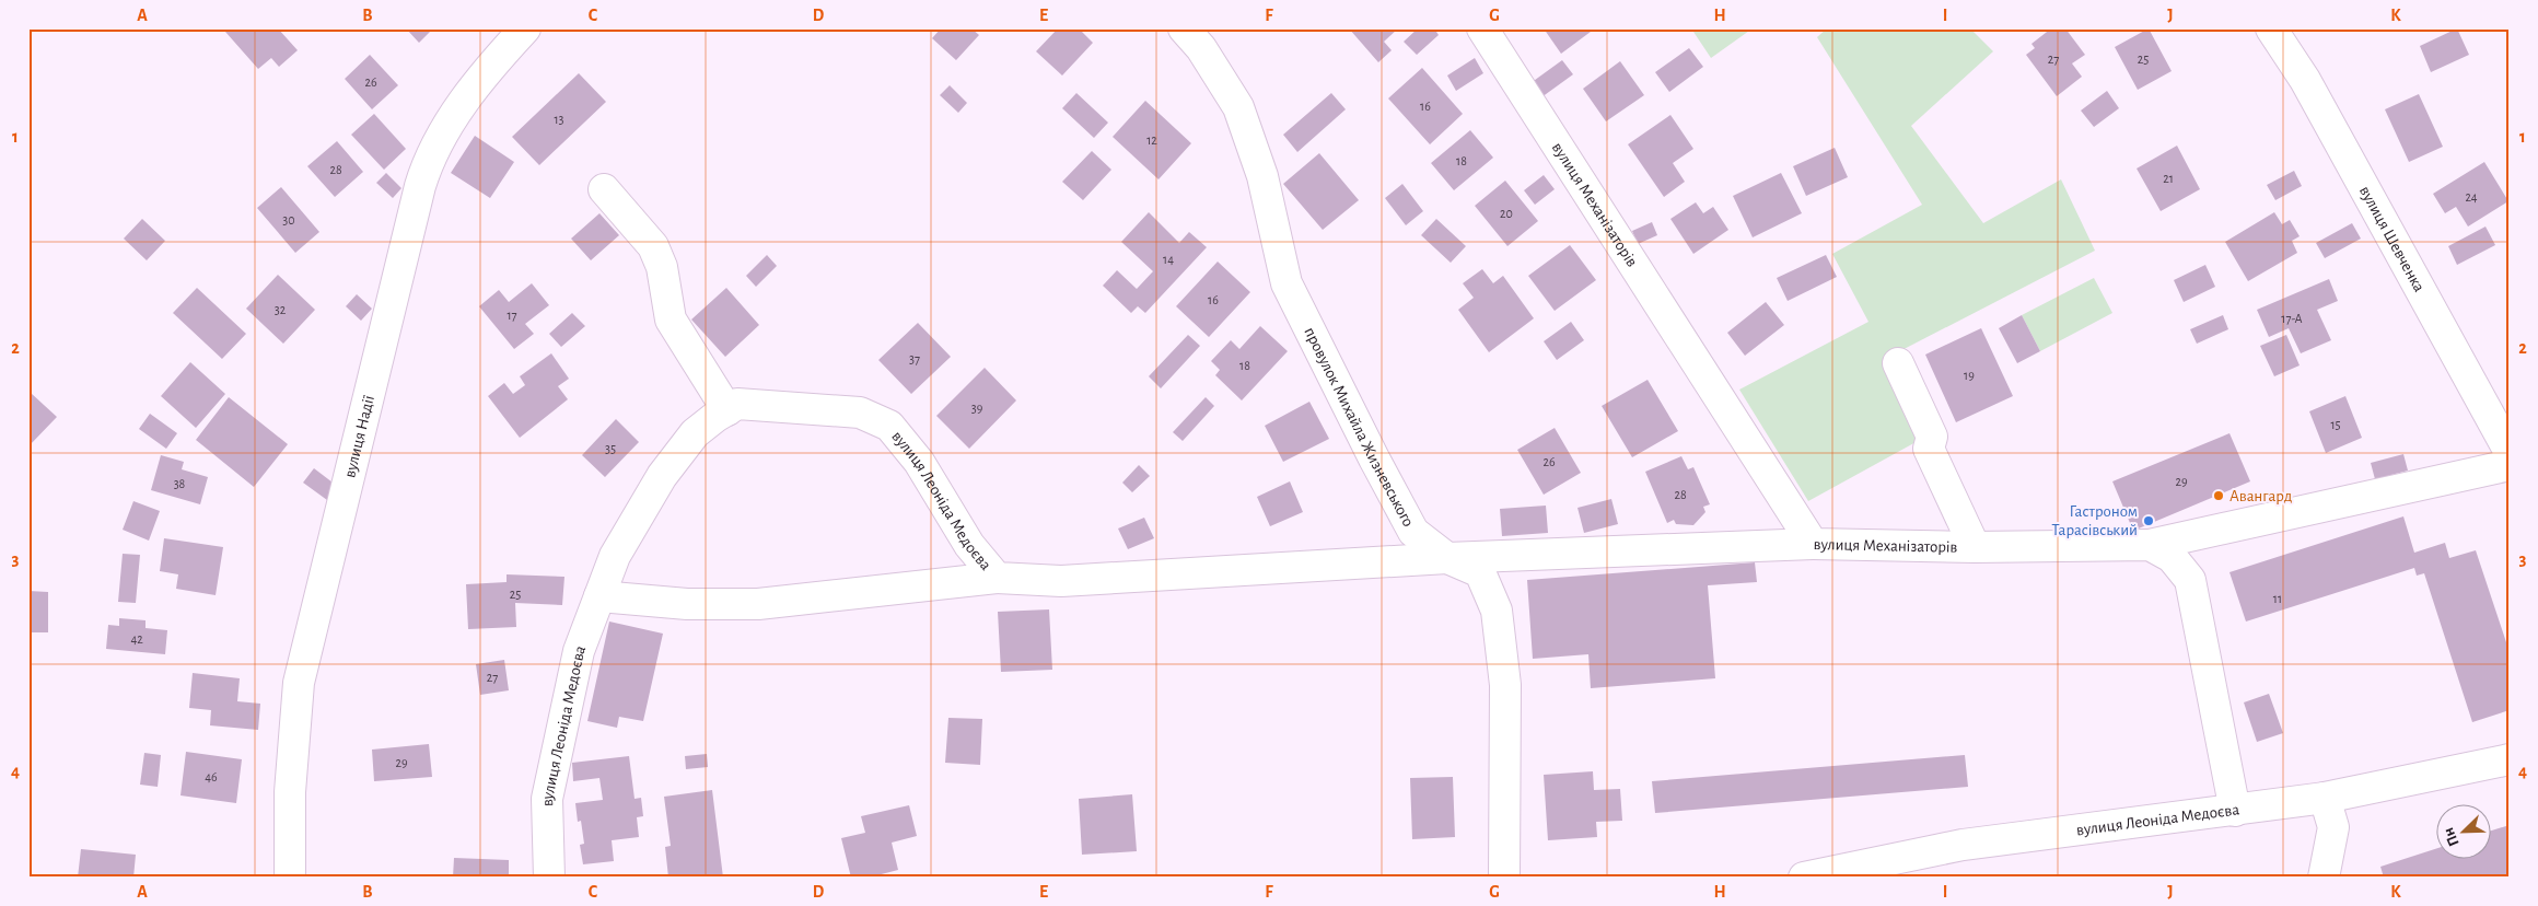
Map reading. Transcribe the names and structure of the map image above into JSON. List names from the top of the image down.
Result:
{
  "streets": {
    "street": [
      "вулиця Механізаторів",
      "вулиця Шевченка",
      "провулок Михайла Жизневського",
      "вулиця Надії",
      "вулиця Леоніда Медоєва"
    ]
  },
  "crossings": [
    ["вулиця Механізаторів", "вулиця Леоніда Медоєва"],
    ["провулок Михайла Жизневського", "вулиця Леоніда Медоєва"]
  ],
  "places": ["Авангард", "Гастроном Тарасівський"],
  "house_numbers": [
    "27",
    "25",
    "26",
    "16",
    "13",
    "12",
    "18",
    "28",
    "21",
    "24",
    "20",
    "30",
    "14",
    "16",
    "32",
    "17",
    "17-А",
    "37",
    "18",
    "19",
    "39",
    "15",
    "35",
    "26",
    "29",
    "38",
    "28",
    "25",
    "11",
    "42",
    "27",
    "29",
    "46"
  ],
  "north": "bottom left",
  "grid": {
    "columns": [
      "A",
      "B",
      "C",
      "D",
      "E",
      "F",
      "G",
      "H",
      "I",
      "J",
      "K"
    ],
    "rows": [
      "1",
      "2",
      "3",
      "4"
    ]
  }
}
